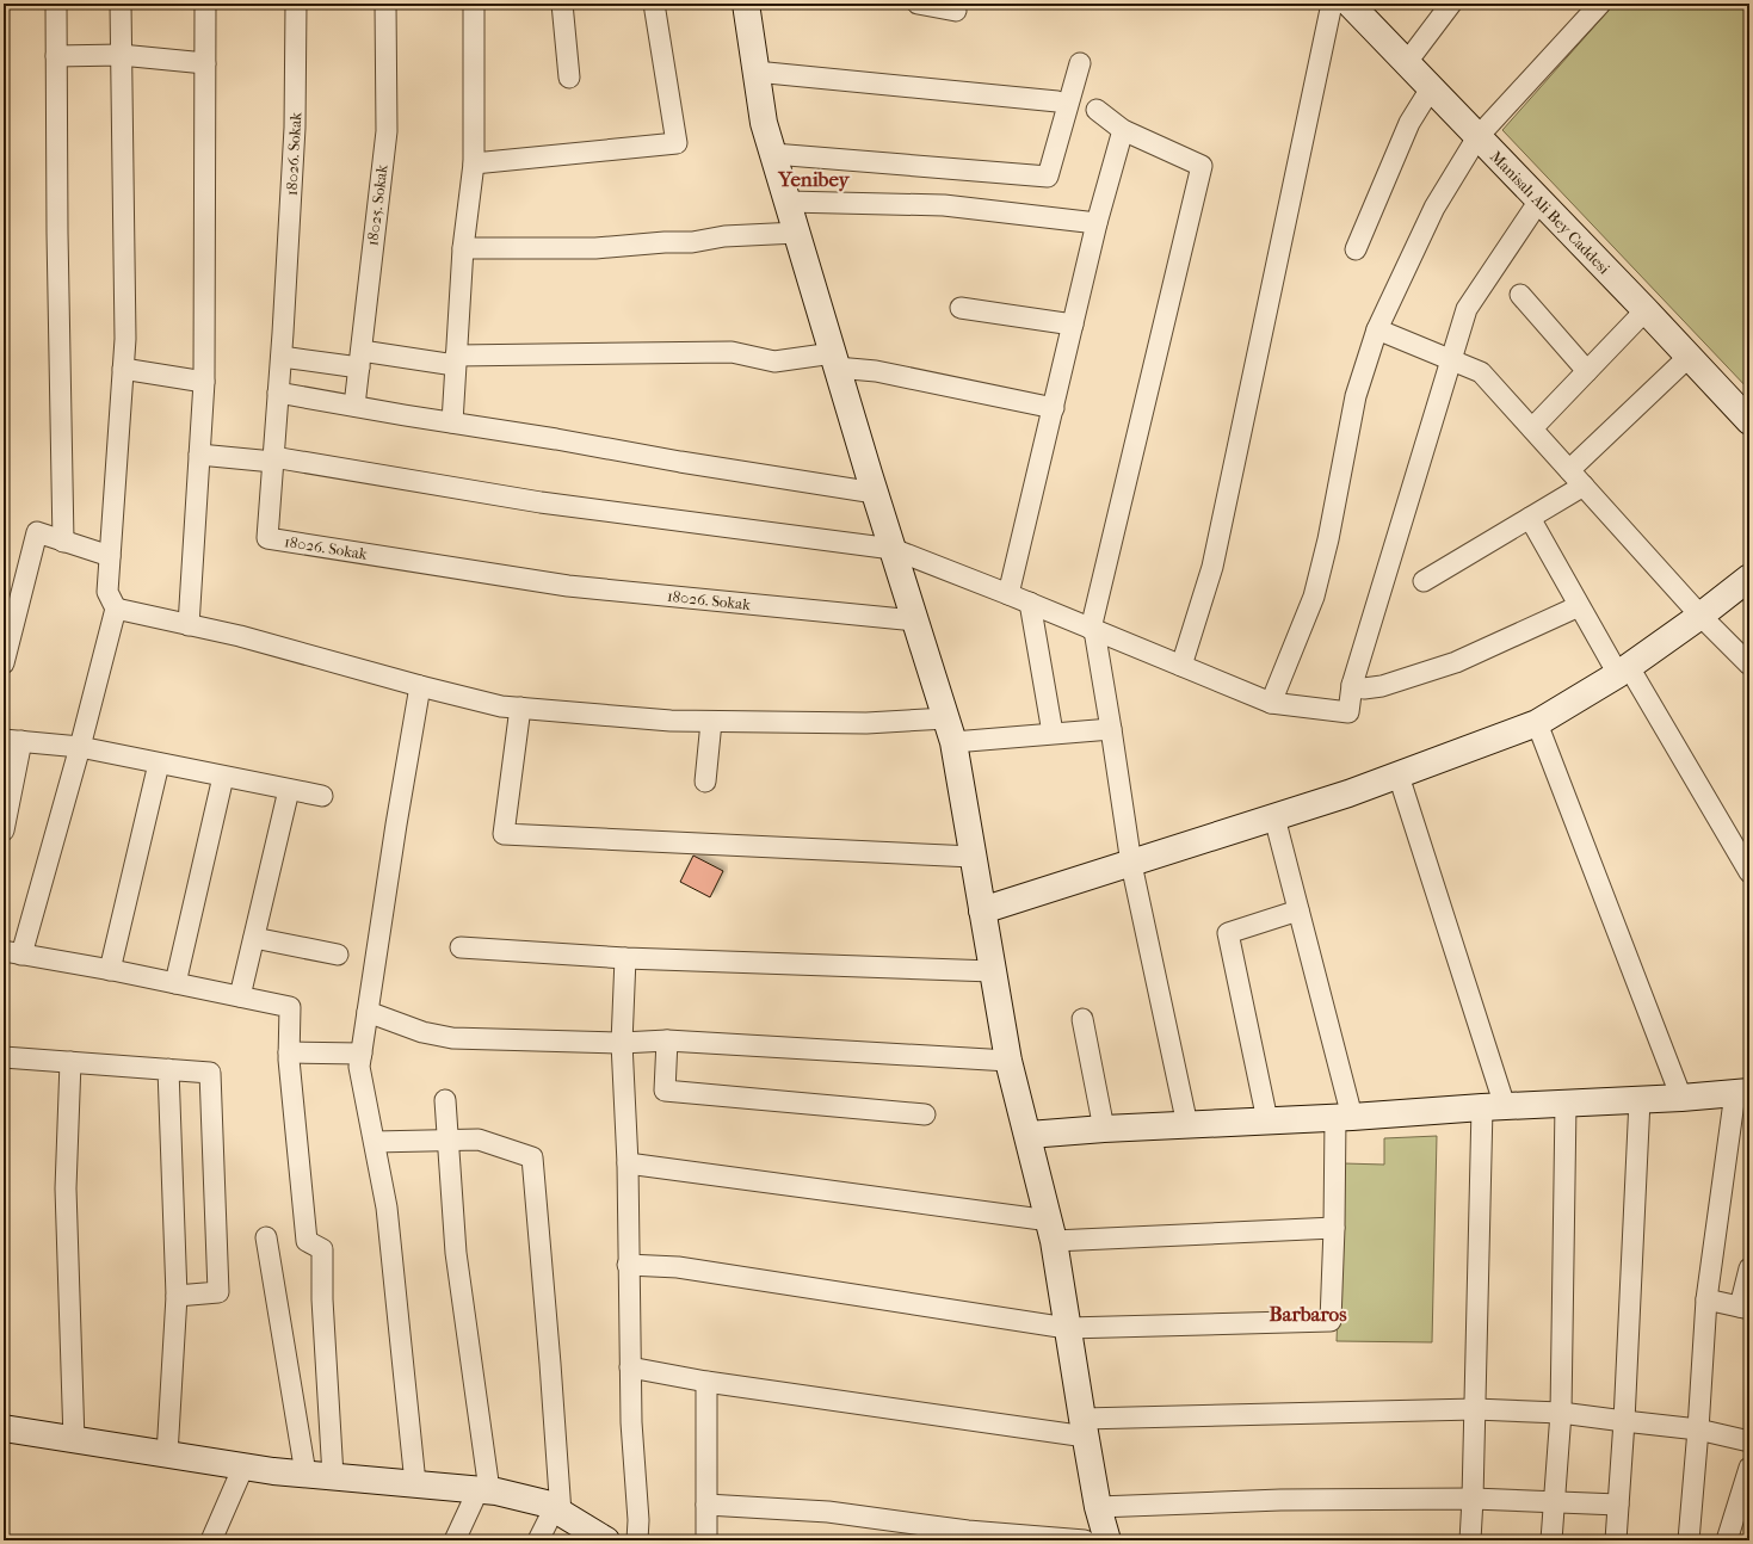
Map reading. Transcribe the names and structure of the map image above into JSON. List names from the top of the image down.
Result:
{
  "streets": {
    "street": ["18026. Sokak", "18025. Sokak", "Manisalı Ali Bey Caddesi"]
  },
  "districts": ["Yenibey", "Barbaros"]
}
